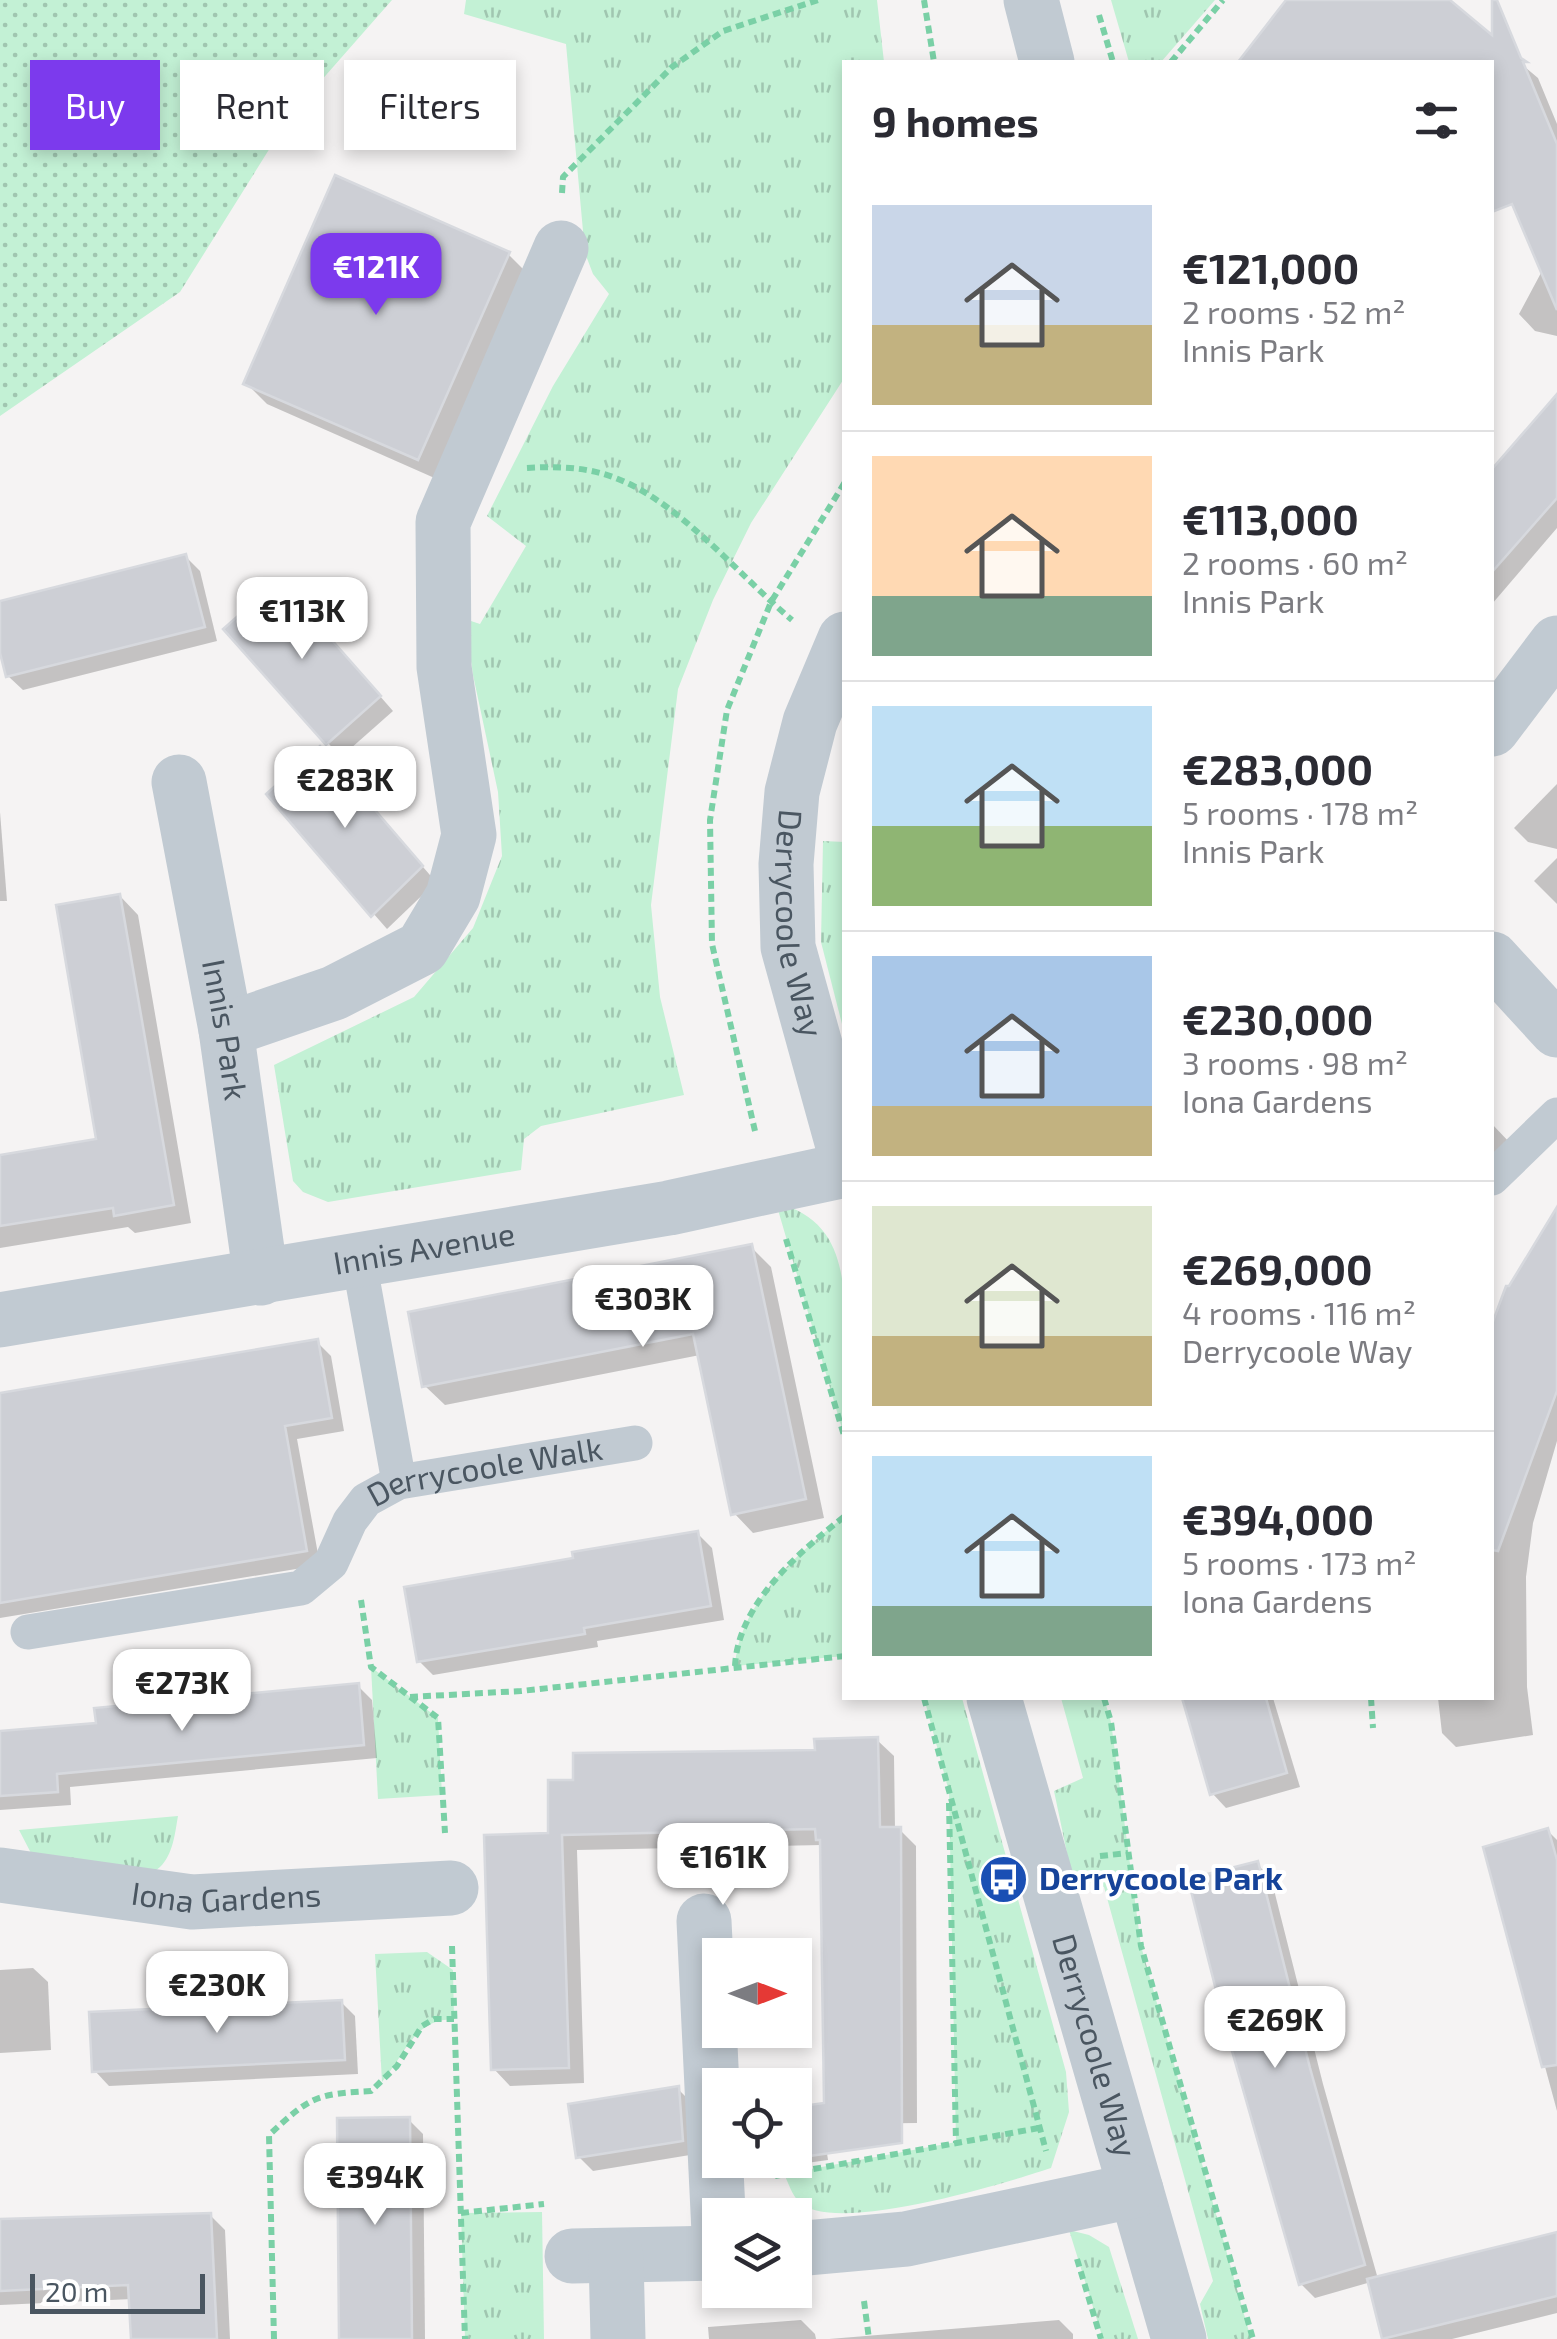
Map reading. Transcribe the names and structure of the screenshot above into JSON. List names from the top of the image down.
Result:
{
  "streets": {
    "street": [
      "Derrycoole Way",
      "Innis Park",
      "Innis Avenue",
      "Iona Gardens"
    ],
    "lane": ["Derrycoole Walk"]
  },
  "crossings": [
    ["Innis Park", "Innis Avenue"]
  ],
  "places": {
    "bus stop": ["Derrycoole Park"]
  },
  "scale_bar": "20 m",
  "north": "right",
  "page": {
    "chip": ["Buy", "Rent", "Filters"],
    "heading": "9 homes",
    "list": [
      {
        "name": "€121,000",
        "note": "2 rooms · 52 m² · Innis Park"
      },
      {
        "name": "€113,000",
        "note": "2 rooms · 60 m² · Innis Park"
      },
      {
        "name": "€283,000",
        "note": "5 rooms · 178 m² · Innis Park"
      },
      {
        "name": "€230,000",
        "note": "3 rooms · 98 m² · Iona Gardens"
      },
      {
        "name": "€269,000",
        "note": "4 rooms · 116 m² · Derrycoole Way"
      },
      {
        "name": "€394,000",
        "note": "5 rooms · 173 m² · Iona Gardens"
      }
    ],
    "price": [
      "€121K",
      "€113K",
      "€283K",
      "€303K",
      "€273K",
      "€161K",
      "€230K",
      "€269K",
      "€394K"
    ],
    "scale": "20 m"
  }
}
